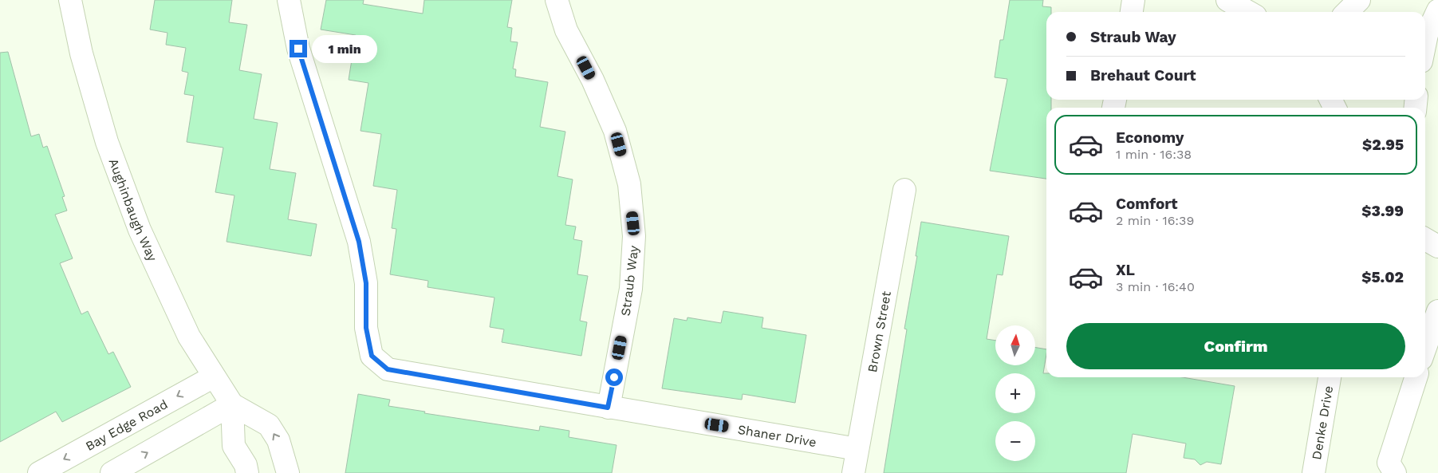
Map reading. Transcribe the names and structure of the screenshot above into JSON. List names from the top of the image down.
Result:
{
  "streets": {
    "street": [
      "Aughinbaugh Way",
      "Straub Way",
      "Brown Street",
      "Denke Drive",
      "Bay Edge Road",
      "Shaner Drive"
    ]
  },
  "crossings": [
    ["Aughinbaugh Way", "Bay Edge Road"],
    ["Straub Way", "Shaner Drive"],
    ["Brown Street", "Shaner Drive"]
  ],
  "north": "top",
  "page": {
    "banner": ["Straub Way", "Brehaut Court"],
    "bubble": "1 min",
    "list": [
      {
        "name": "Economy",
        "note": "1 min · 16:38",
        "value": "$2.95"
      },
      {
        "name": "Comfort",
        "note": "2 min · 16:39",
        "value": "$3.99"
      },
      {
        "name": "XL",
        "note": "3 min · 16:40",
        "value": "$5.02"
      }
    ],
    "buttons": "Confirm",
    "map_buttons": ["+", "−"]
  }
}
